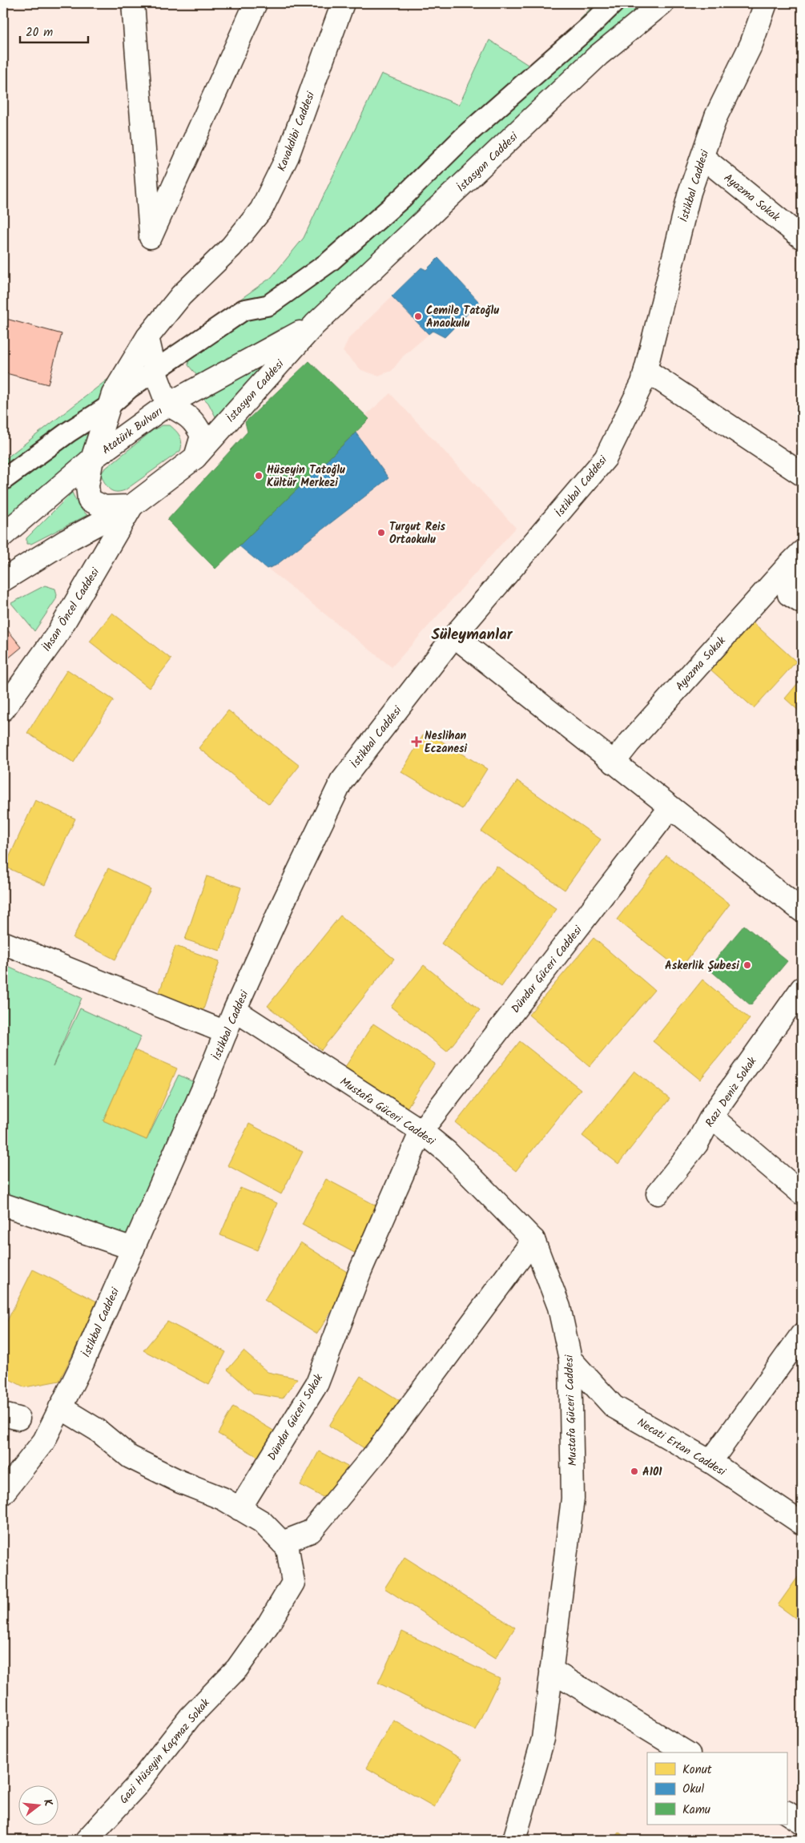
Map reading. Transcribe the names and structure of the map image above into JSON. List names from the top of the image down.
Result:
{
  "streets": {
    "street": [
      "Kavakdibi Caddesi",
      "İstasyon Caddesi",
      "İstikbal Caddesi",
      "Ayazma Sokak",
      "Atatürk Bulvarı",
      "İhsan Öncel Caddesi",
      "Dündar Güceri Caddesi",
      "Razı Deniz Sokak",
      "Mustafa Güceri Caddesi",
      "Dündar Güceri Sokak",
      "Necati Ertan Caddesi",
      "Gazi Hüseyin Kaçmaz Sokak"
    ]
  },
  "crossings": [
    ["Kavakdibi Caddesi", "Atatürk Bulvarı"],
    ["İstasyon Caddesi", "Atatürk Bulvarı"],
    ["İstikbal Caddesi", "Ayazma Sokak"],
    ["İstikbal Caddesi", "Mustafa Güceri Caddesi"],
    ["Atatürk Bulvarı", "İhsan Öncel Caddesi"],
    ["Dündar Güceri Caddesi", "Mustafa Güceri Caddesi"],
    ["Dündar Güceri Caddesi", "Dündar Güceri Sokak"],
    ["Mustafa Güceri Caddesi", "Dündar Güceri Sokak"],
    ["Mustafa Güceri Caddesi", "Necati Ertan Caddesi"],
    ["Dündar Güceri Sokak", "Gazi Hüseyin Kaçmaz Sokak"]
  ],
  "districts": ["Süleymanlar"],
  "places": {
    "other": [
      "Cemile Tatoğlu Anaokulu",
      "Hüseyin Tatoğlu Kültür Merkezi",
      "Turgut Reis Ortaokulu",
      "Askerlik Şubesi",
      "A101"
    ],
    "health": ["Neslihan Eczanesi"]
  },
  "legend": ["Konut", "Okul", "Kamu"],
  "scale_bar": "20 m",
  "north": "right"
}
